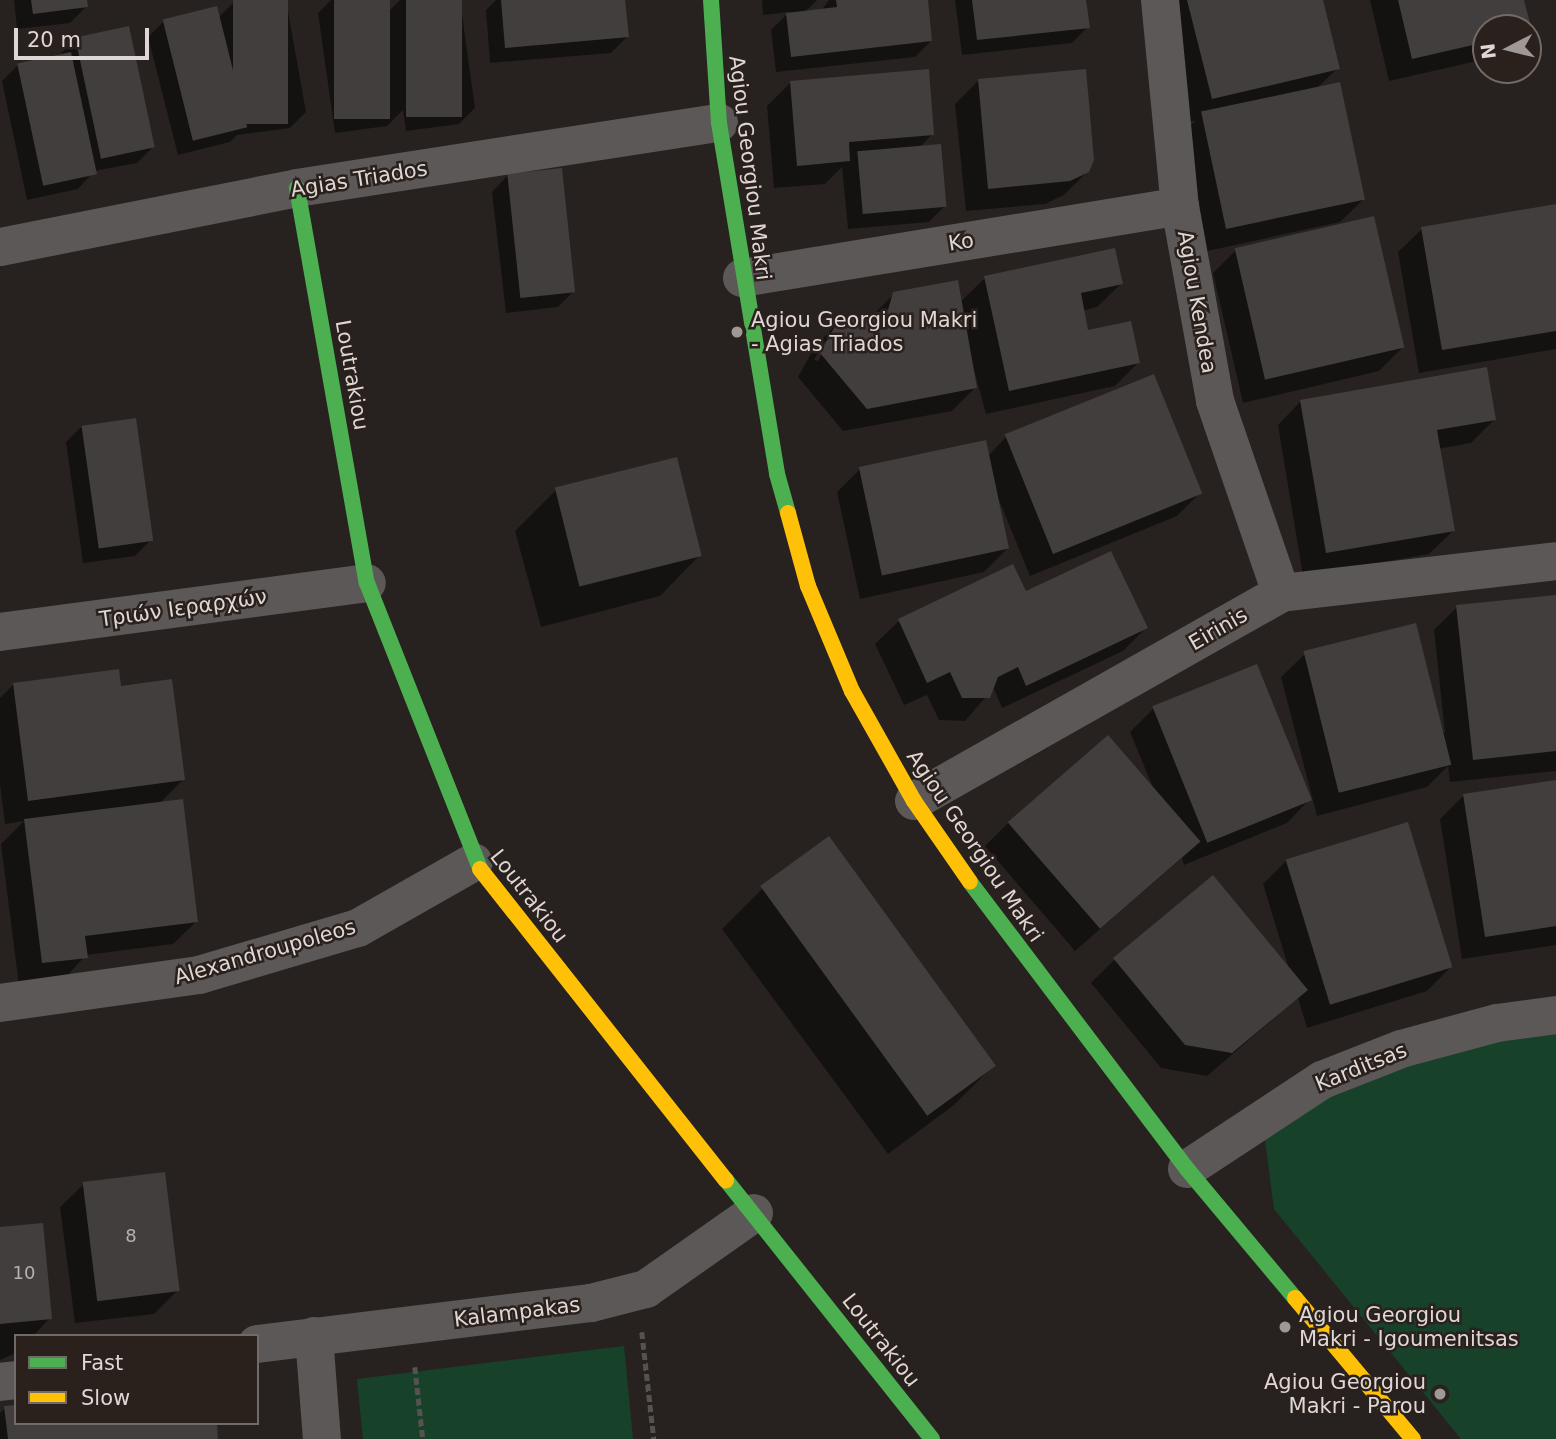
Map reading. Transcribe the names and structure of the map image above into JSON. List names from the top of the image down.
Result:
{
  "streets": {
    "street": [
      "Agiou Georgiou Makri",
      "Agias Triados",
      "Ko",
      "Agiou Kendea",
      "Loutrakiou",
      "Τριών Ιεραρχών",
      "Eirinis",
      "Alexandroupoleos",
      "Karditsas",
      "Kalampakas"
    ]
  },
  "crossings": [
    ["Agiou Georgiou Makri", "Agias Triados"],
    ["Agiou Georgiou Makri", "Ko"],
    ["Agiou Georgiou Makri", "Eirinis"],
    ["Agiou Georgiou Makri", "Karditsas"],
    ["Agias Triados", "Loutrakiou"],
    ["Ko", "Agiou Kendea"],
    ["Agiou Kendea", "Eirinis"],
    ["Loutrakiou", "Τριών Ιεραρχών"],
    ["Loutrakiou", "Alexandroupoleos"],
    ["Loutrakiou", "Kalampakas"]
  ],
  "places": ["Agiou Georgiou Makri - Agias Triados", "Agiou Georgiou Makri - Igoumenitsas", "Agiou Georgiou Makri - Parou"],
  "house_numbers": ["8", "10"],
  "legend": ["Fast", "Slow"],
  "scale_bar": "20 m",
  "north": "left"
}
